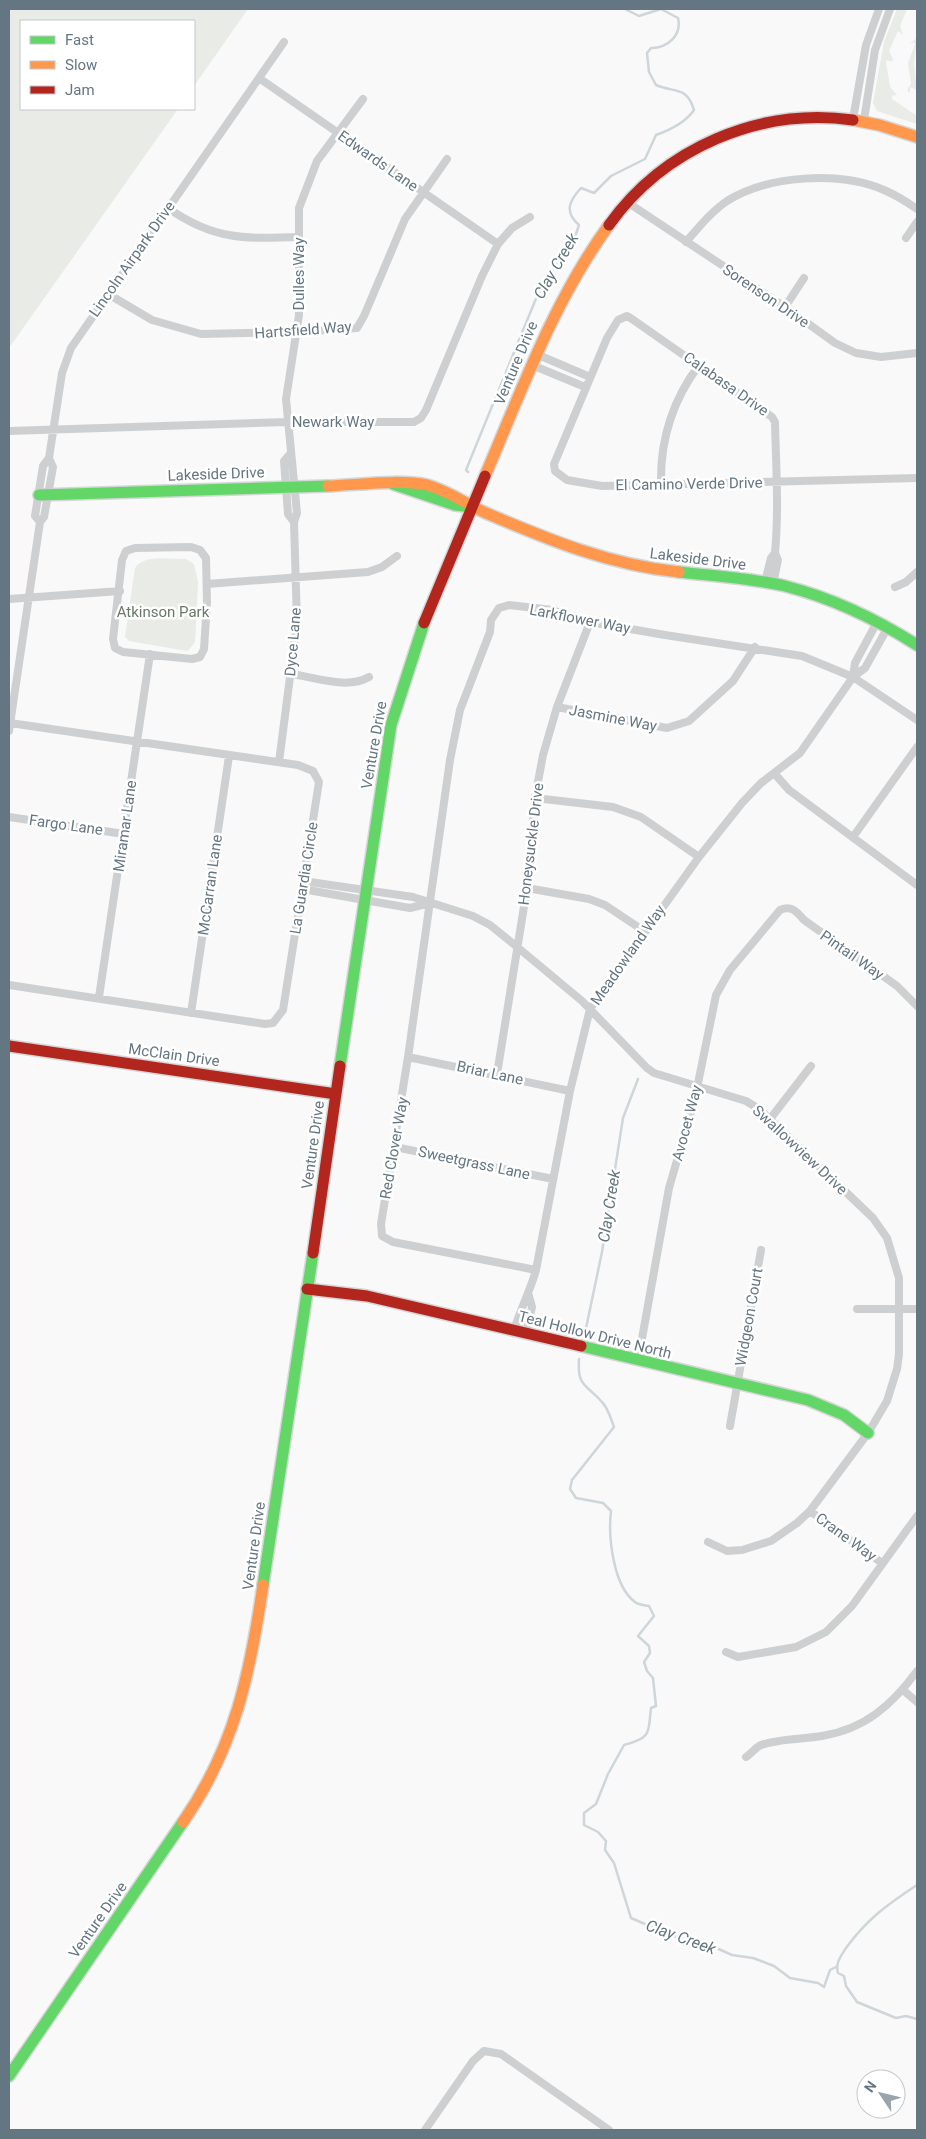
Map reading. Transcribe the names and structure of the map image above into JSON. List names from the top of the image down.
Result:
{
  "streets": {
    "street": [
      "Edwards Lane",
      "Lincoln Airpark Drive",
      "Dulles Way",
      "Sorenson Drive",
      "Hartsfield Way",
      "Venture Drive",
      "Calabasa Drive",
      "Newark Way",
      "Lakeside Drive",
      "El Camino Verde Drive",
      "Larkflower Way",
      "Dyce Lane",
      "Jasmine Way",
      "Fargo Lane",
      "Miramar Lane",
      "Honeysuckle Drive",
      "La Guardia Circle",
      "McCarran Lane",
      "Meadowland Way",
      "Pintail Way",
      "McClain Drive",
      "Briar Lane",
      "Avocet Way",
      "Red Clover Way",
      "Swallowview Drive",
      "Sweetgrass Lane",
      "Widgeon Court",
      "Teal Hollow Drive North",
      "Crane Way"
    ]
  },
  "crossings": [
    ["Edwards Lane", "Lincoln Airpark Drive"],
    ["Edwards Lane", "Dulles Way"],
    ["Edwards Lane", "Hartsfield Way"],
    ["Edwards Lane", "Newark Way"],
    ["Lincoln Airpark Drive", "Hartsfield Way"],
    ["Lincoln Airpark Drive", "Newark Way"],
    ["Lincoln Airpark Drive", "Lakeside Drive"],
    ["Lincoln Airpark Drive", "La Guardia Circle"],
    ["Dulles Way", "Hartsfield Way"],
    ["Dulles Way", "Newark Way"],
    ["Dulles Way", "Lakeside Drive"],
    ["Dulles Way", "Dyce Lane"],
    ["Sorenson Drive", "Venture Drive"],
    ["Venture Drive", "Lakeside Drive"],
    ["Venture Drive", "McClain Drive"],
    ["Venture Drive", "Swallowview Drive"],
    ["Venture Drive", "Teal Hollow Drive North"],
    ["Calabasa Drive", "Lakeside Drive"],
    ["Calabasa Drive", "El Camino Verde Drive"],
    ["Lakeside Drive", "Dyce Lane"],
    ["Lakeside Drive", "Meadowland Way"],
    ["Larkflower Way", "Jasmine Way"],
    ["Larkflower Way", "Honeysuckle Drive"],
    ["Larkflower Way", "Meadowland Way"],
    ["Larkflower Way", "Red Clover Way"],
    ["Larkflower Way", "Swallowview Drive"],
    ["Dyce Lane", "La Guardia Circle"],
    ["Jasmine Way", "Honeysuckle Drive"],
    ["Fargo Lane", "Miramar Lane"],
    ["Miramar Lane", "La Guardia Circle"],
    ["Honeysuckle Drive", "Briar Lane"],
    ["Honeysuckle Drive", "Swallowview Drive"],
    ["La Guardia Circle", "McCarran Lane"],
    ["La Guardia Circle", "Swallowview Drive"],
    ["Meadowland Way", "Briar Lane"],
    ["Meadowland Way", "Red Clover Way"],
    ["Meadowland Way", "Swallowview Drive"],
    ["Meadowland Way", "Sweetgrass Lane"],
    ["Meadowland Way", "Teal Hollow Drive North"],
    ["Pintail Way", "Avocet Way"],
    ["Briar Lane", "Red Clover Way"],
    ["Avocet Way", "Swallowview Drive"],
    ["Avocet Way", "Teal Hollow Drive North"],
    ["Red Clover Way", "Swallowview Drive"],
    ["Red Clover Way", "Sweetgrass Lane"],
    ["Swallowview Drive", "Teal Hollow Drive North"],
    ["Swallowview Drive", "Crane Way"],
    ["Widgeon Court", "Teal Hollow Drive North"]
  ],
  "water": ["Clay Creek"],
  "parks": ["Atkinson Park"],
  "legend": ["Fast", "Slow", "Jam"],
  "north": "top left"
}
